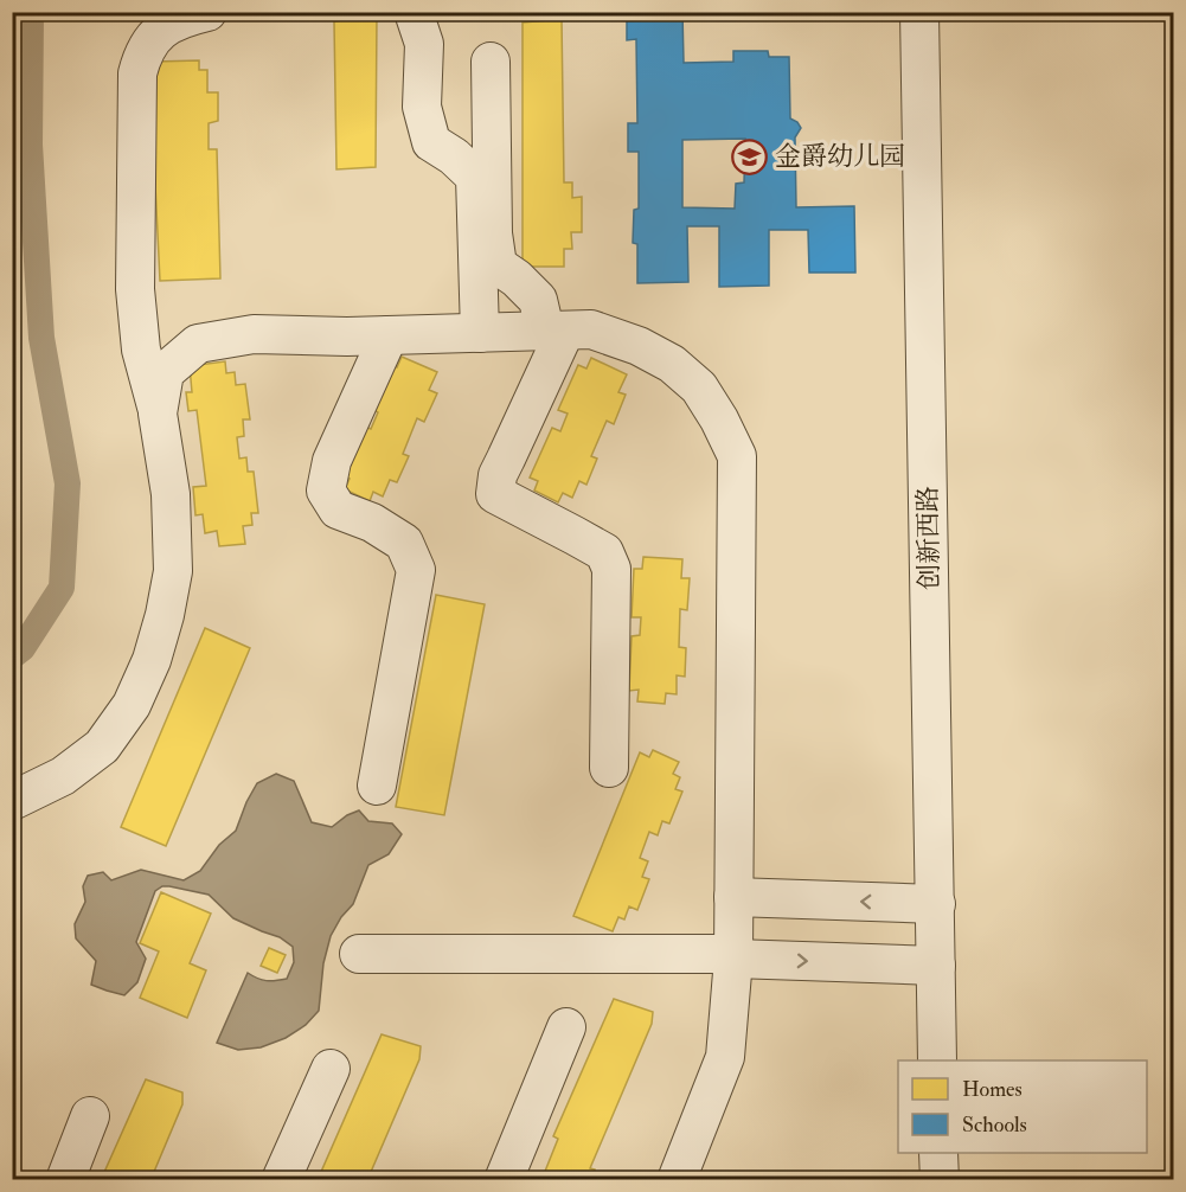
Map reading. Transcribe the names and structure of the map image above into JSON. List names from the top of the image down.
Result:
{
  "streets": {
    "street": ["创新西路"]
  },
  "places": {
    "school or university": ["金爵幼儿园"]
  },
  "legend": ["Homes", "Schools"]
}
